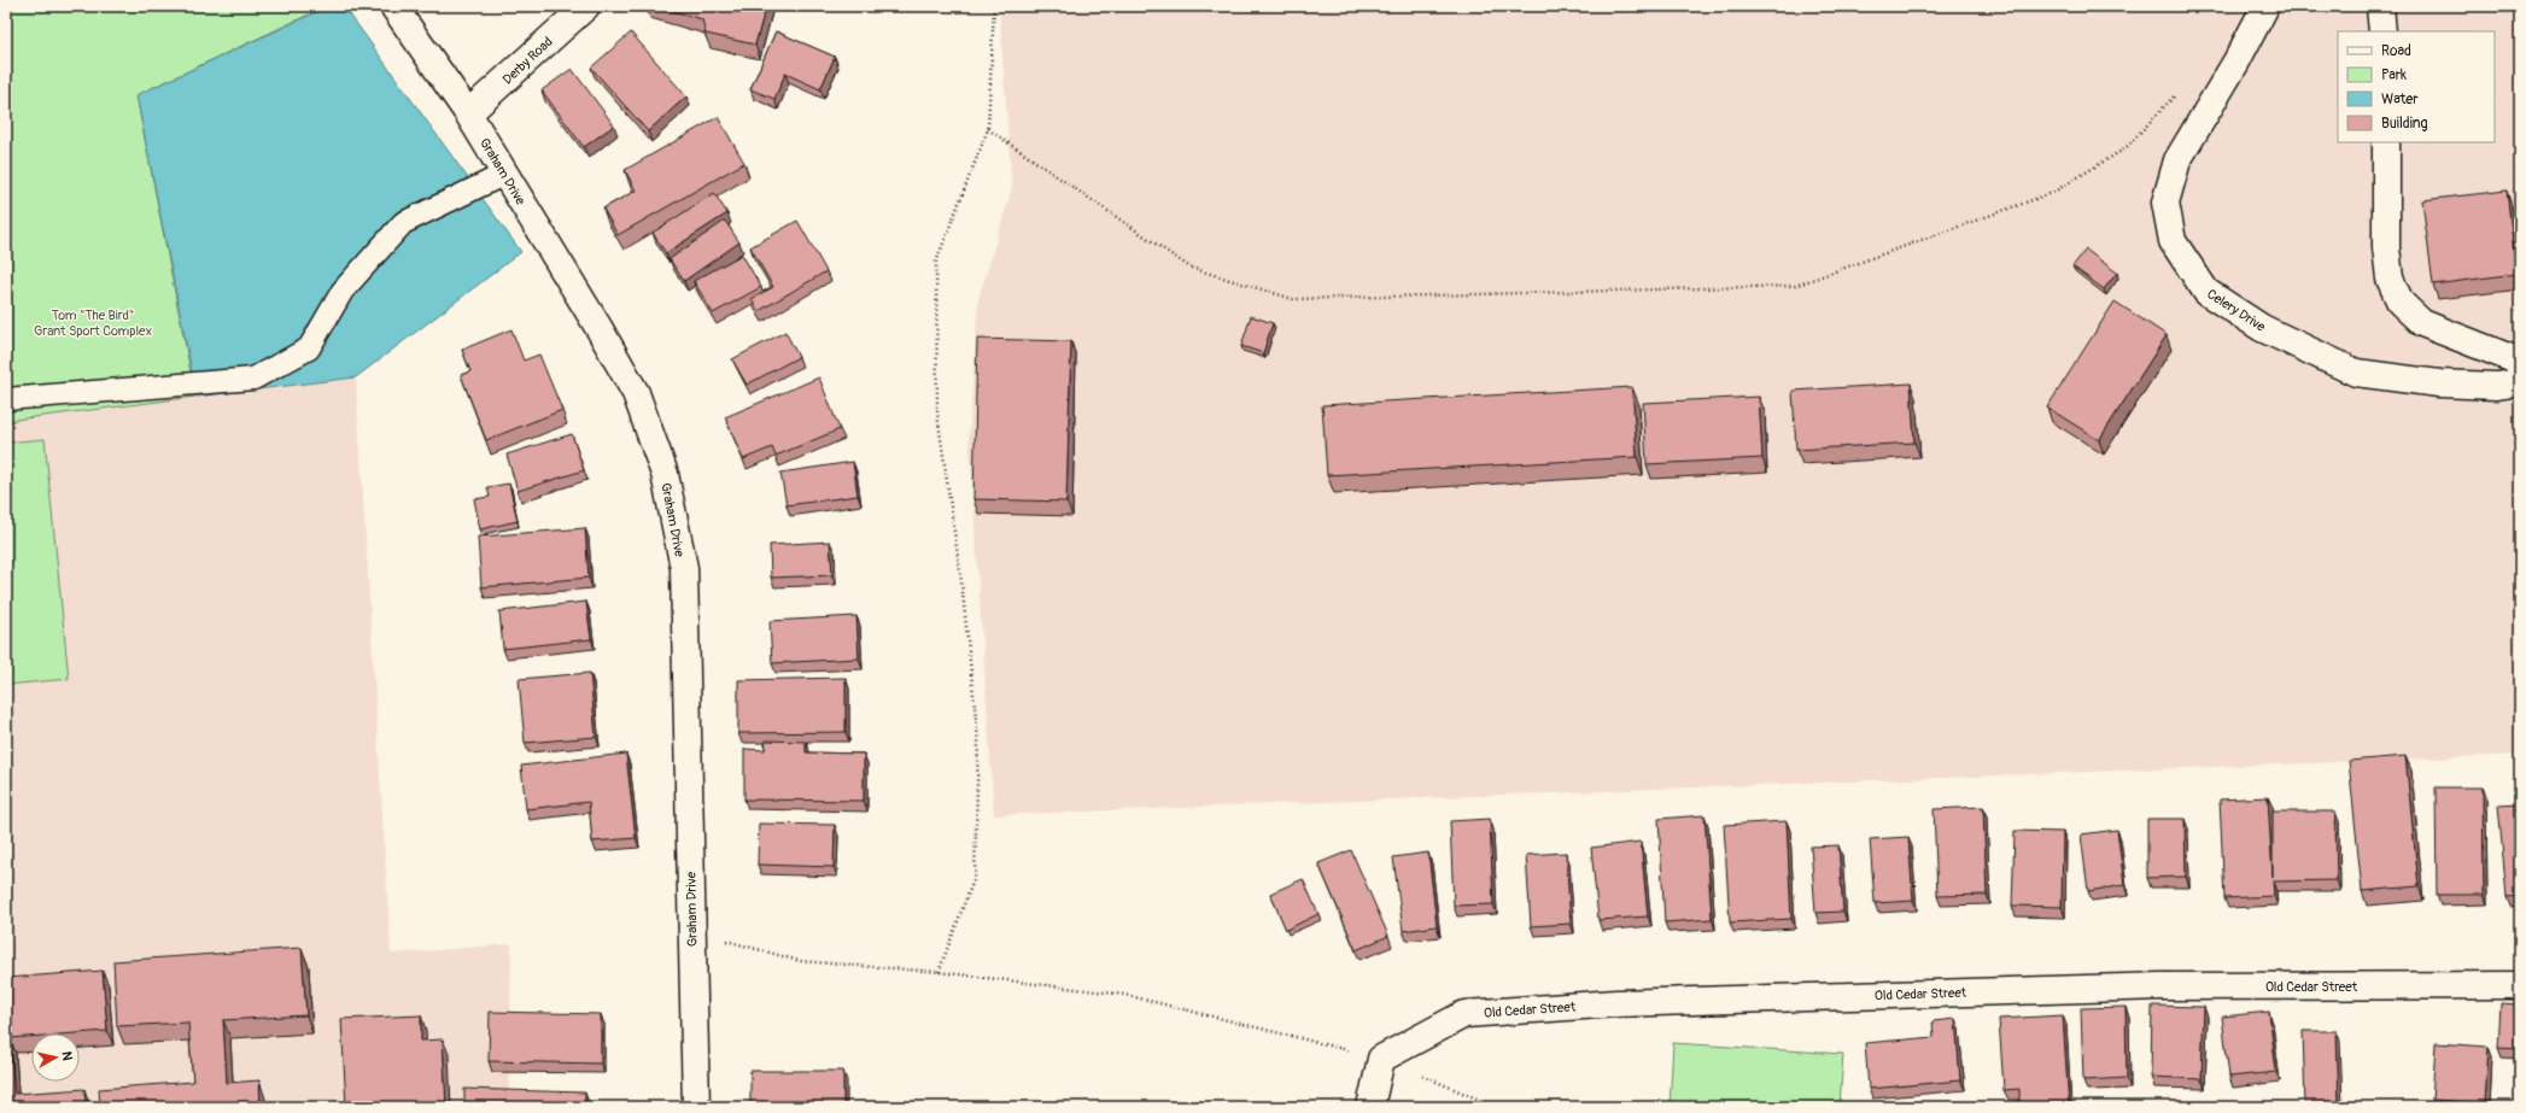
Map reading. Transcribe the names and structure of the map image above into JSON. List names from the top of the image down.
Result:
{
  "streets": {
    "street": [
      "Derby Road",
      "Graham Drive",
      "Celery Drive",
      "Old Cedar Street"
    ]
  },
  "crossings": [
    ["Derby Road", "Graham Drive"]
  ],
  "parks": ["Tom \"The Bird\" Grant Sport Complex"],
  "legend": [
    "Road",
    "Park",
    "Water",
    "Building"
  ],
  "north": "right"
}
